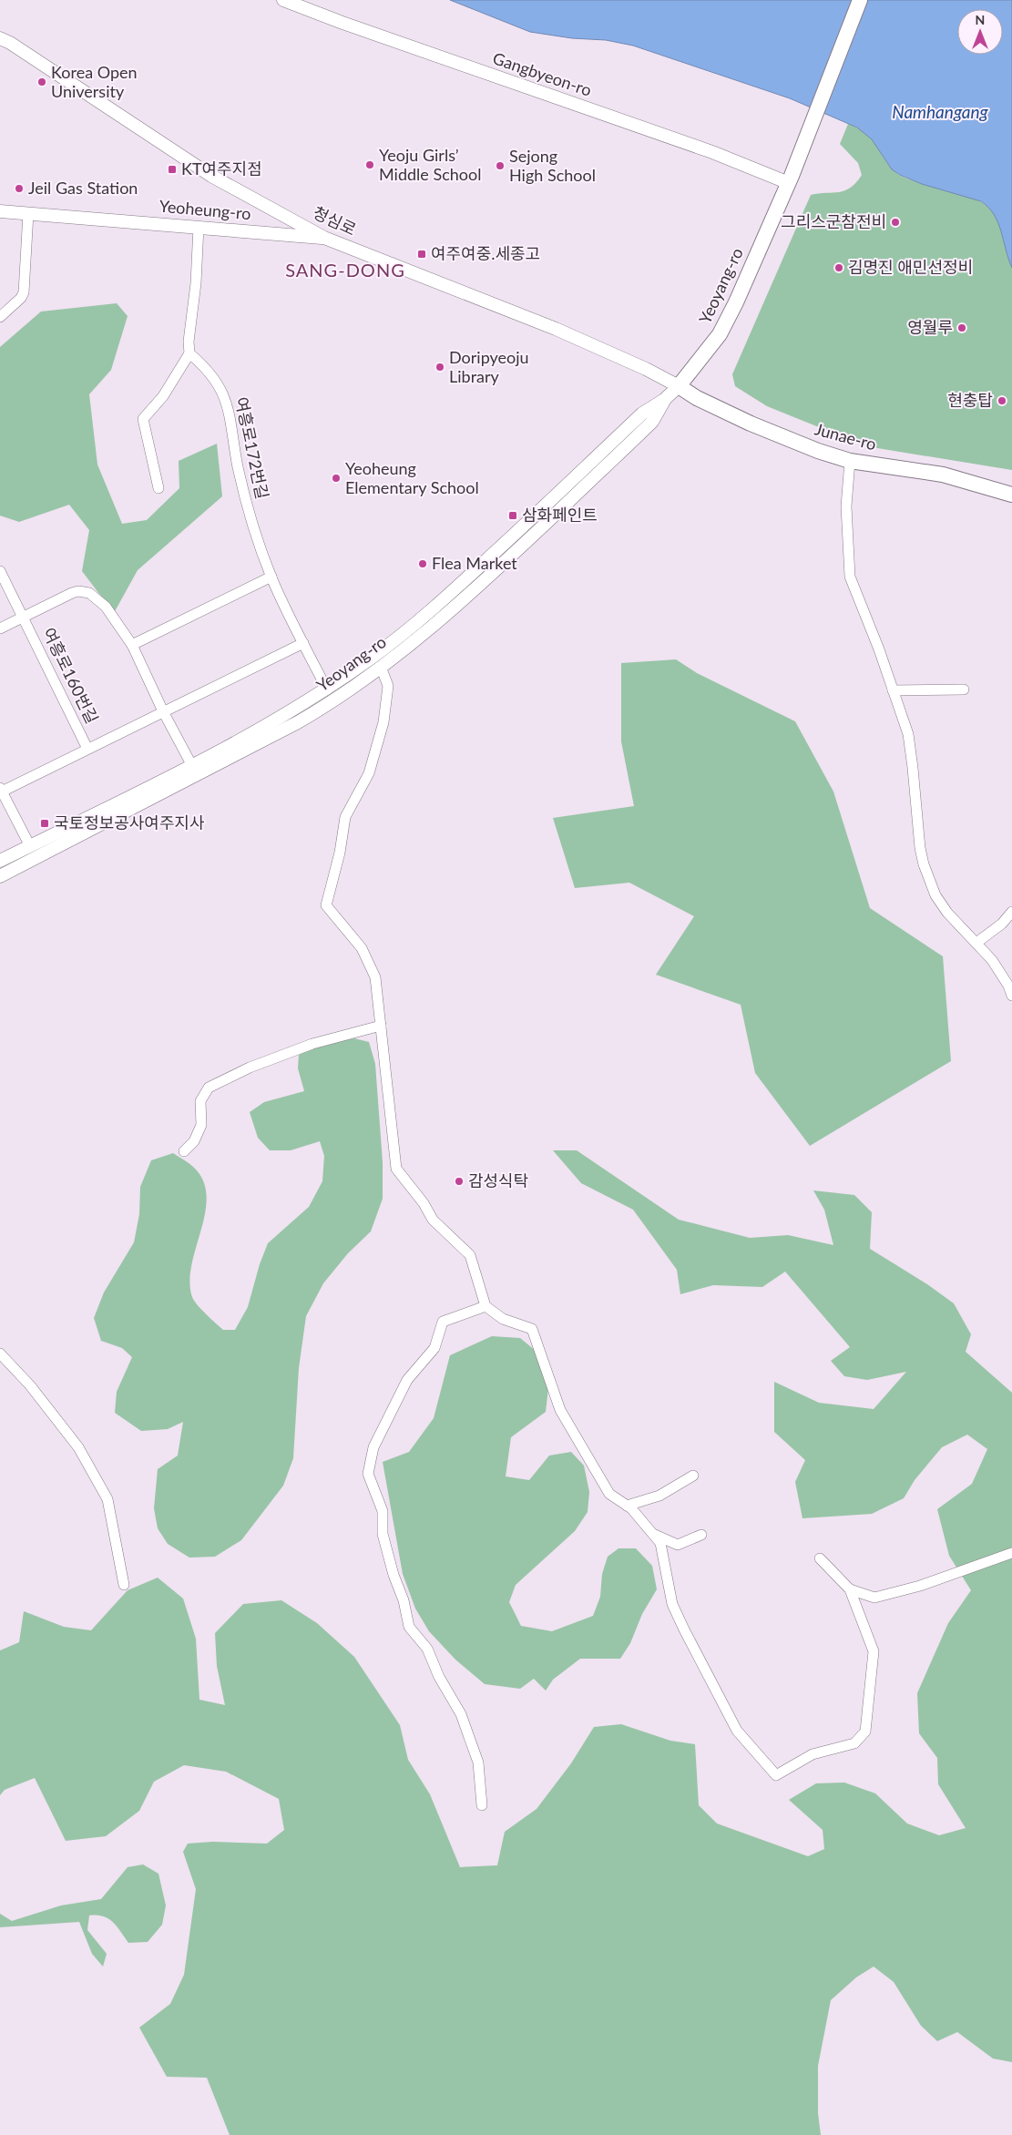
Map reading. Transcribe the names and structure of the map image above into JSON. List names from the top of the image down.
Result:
{
  "streets": {
    "main road": ["Yeoyang-ro", "Junae-ro"],
    "street": [
      "Gangbyeon-ro",
      "Yeoheung-ro",
      "청심로",
      "여흥로172번길",
      "여흥로160번길"
    ]
  },
  "crossings": [
    ["Gangbyeon-ro", "Yeoyang-ro"],
    ["Yeoheung-ro", "청심로"],
    ["청심로", "Yeoyang-ro"],
    ["청심로", "Junae-ro"],
    ["Yeoyang-ro", "Junae-ro"],
    ["Yeoyang-ro", "여흥로172번길"],
    ["Yeoyang-ro", "여흥로160번길"]
  ],
  "districts": ["SANG-DONG"],
  "water": ["Namhangang"],
  "places": {
    "other": [
      "Korea Open University",
      "Yeoju Girls’ Middle School",
      "Sejong High School",
      "Jeil Gas Station",
      "그리스군참전비",
      "김명진 애민선정비",
      "영월루",
      "Doripyeoju Library",
      "현충탑",
      "Yeoheung Elementary School",
      "Flea Market",
      "감성식탁"
    ],
    "transit": [
      "KT여주지점",
      "여주여중.세종고",
      "삼화페인트",
      "국토정보공사여주지사"
    ]
  },
  "north": "top"
}
